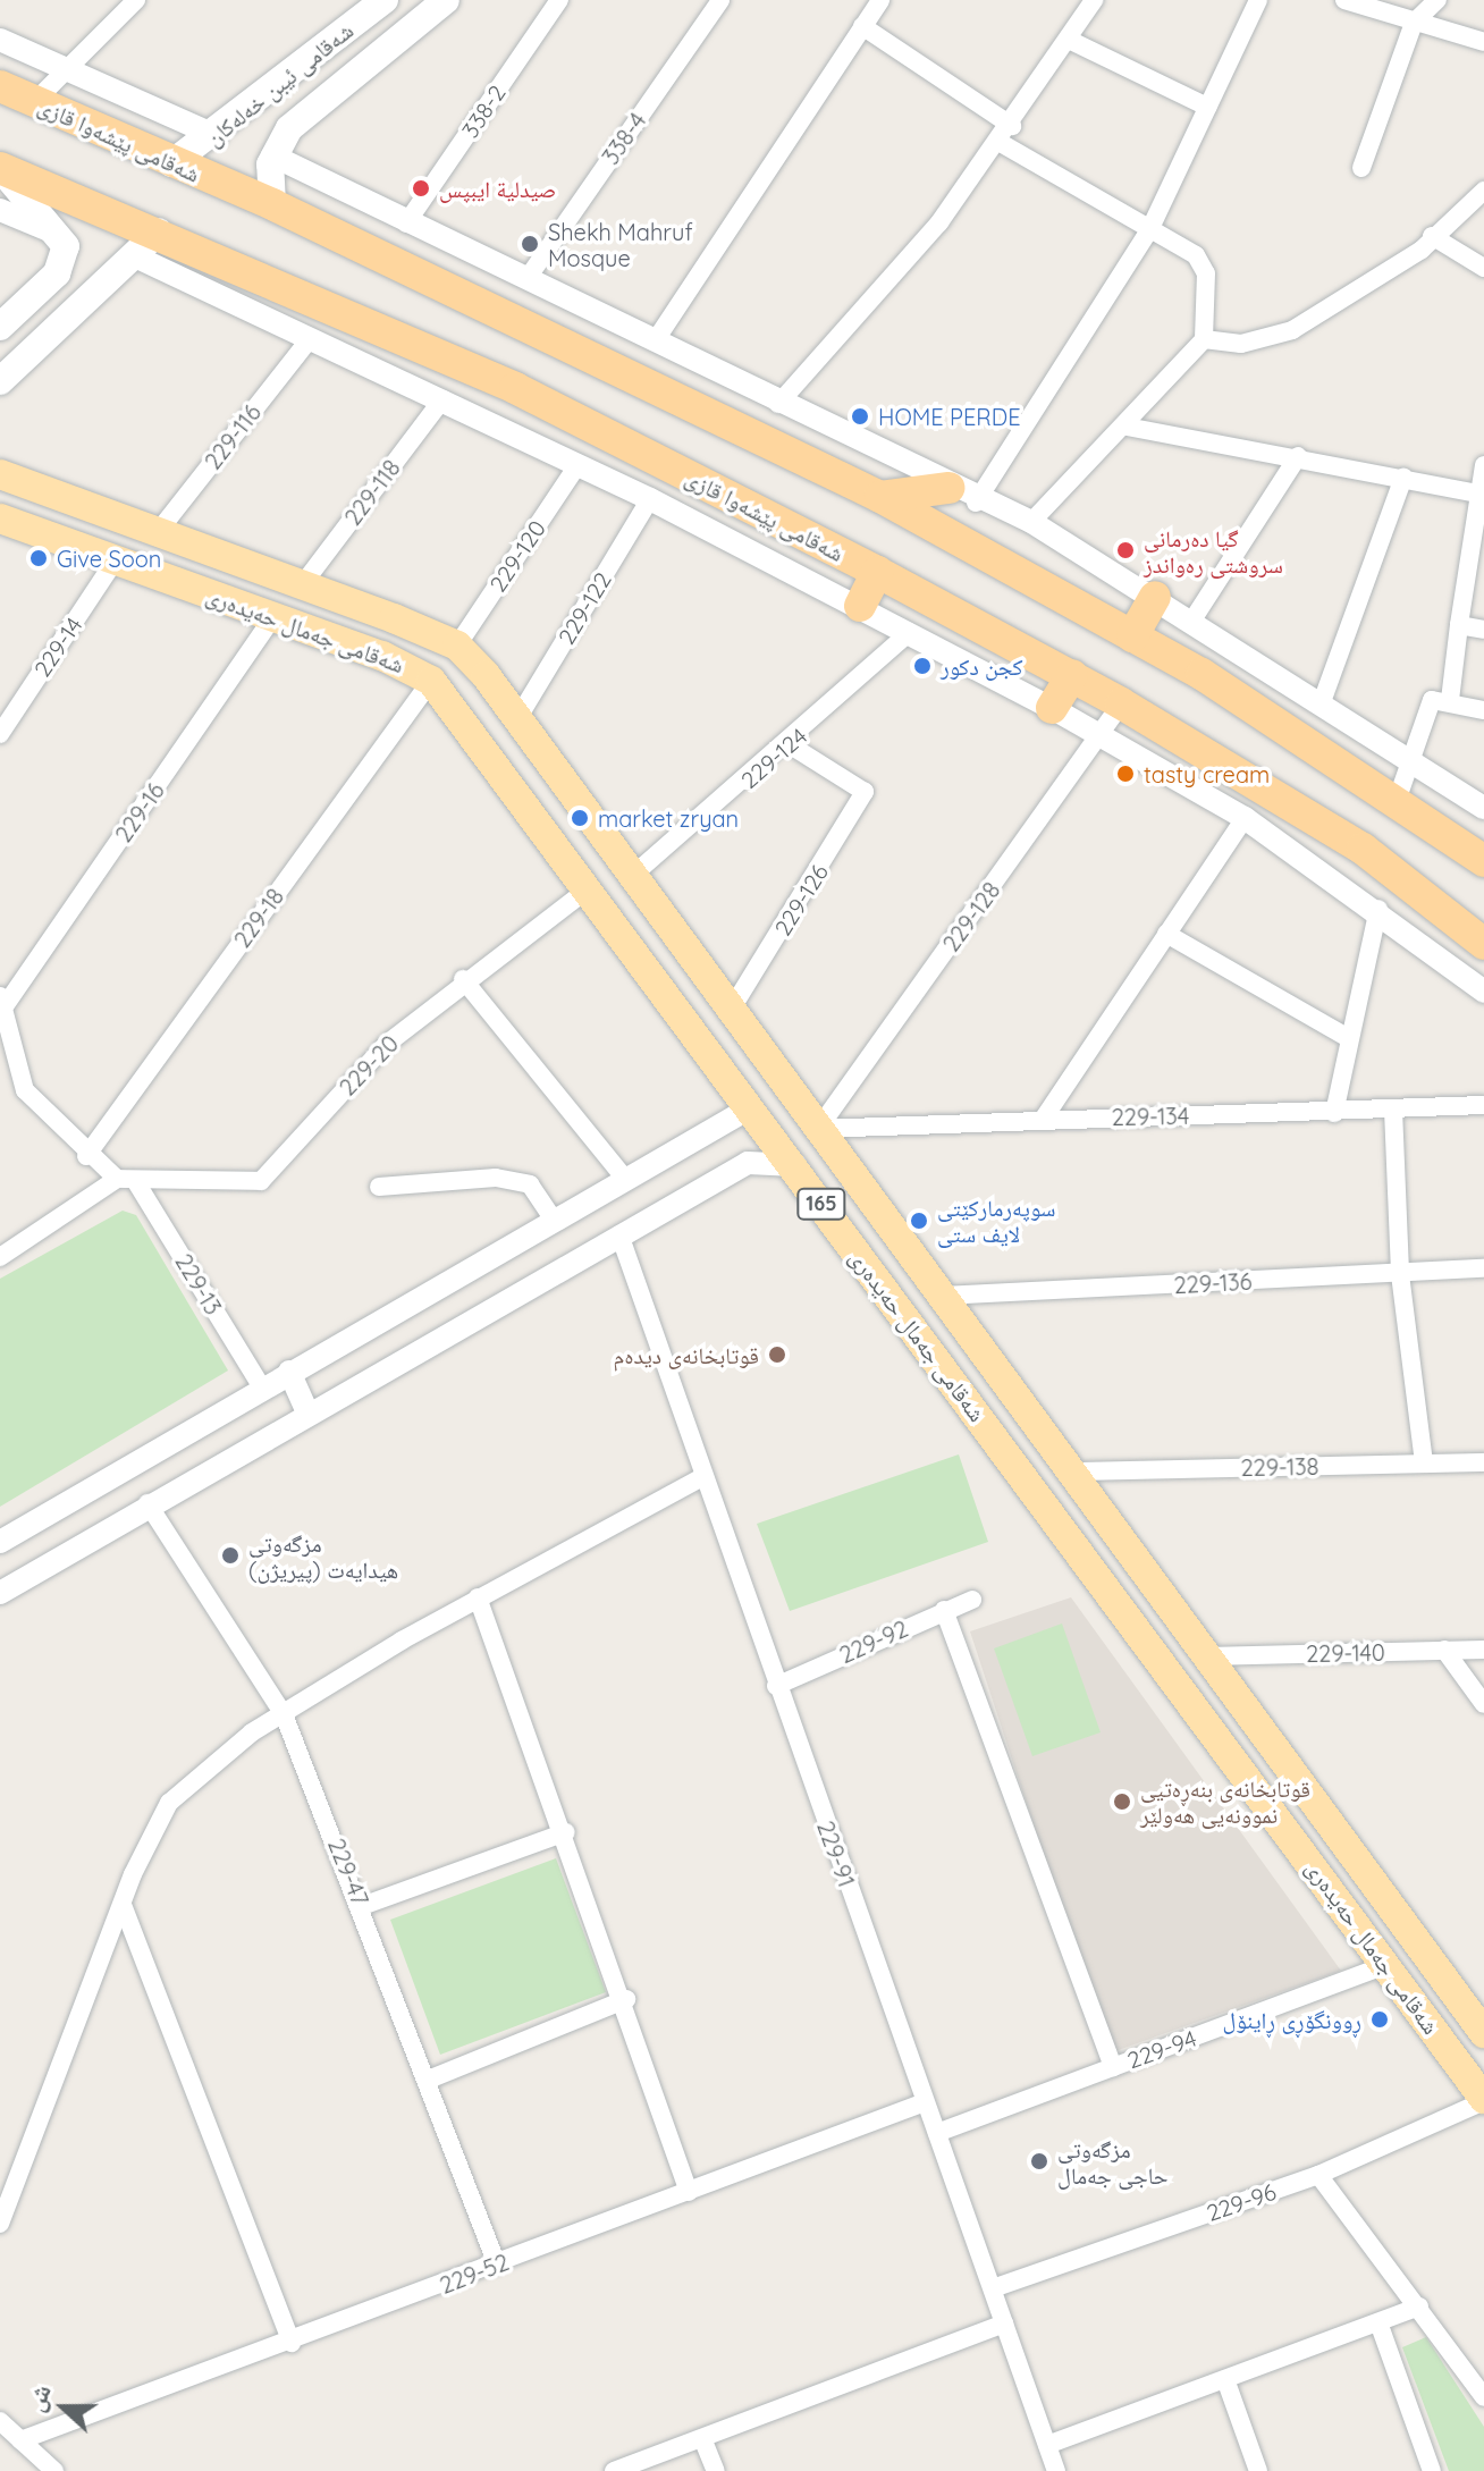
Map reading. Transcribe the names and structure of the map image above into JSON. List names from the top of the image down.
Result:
{
  "streets": {
    "highway": ["شەقامی پێشەوا قازی"],
    "main road": ["شەقامی ئیبن خەلەکان", "شەقامی جەمال حەیدەری", "165"],
    "street": [
      "338-2",
      "338-4",
      "229-116",
      "229-118",
      "229-120",
      "229-122",
      "229-14",
      "229-124",
      "229-16",
      "229-126",
      "229-128",
      "229-18",
      "229-20",
      "229-134",
      "229-136",
      "229-13",
      "229-138",
      "229-92",
      "229-140",
      "229-91",
      "229-47",
      "229-94",
      "229-96",
      "229-52"
    ]
  },
  "crossings": [
    ["شەقامی ئیبن خەلەکان", "شەقامی پێشەوا قازی"],
    ["شەقامی پێشەوا قازی", "229-128"],
    ["229-116", "شەقامی جەمال حەیدەری"],
    ["229-118", "شەقامی جەمال حەیدەری"],
    ["229-120", "شەقامی جەمال حەیدەری"],
    ["229-122", "شەقامی جەمال حەیدەری"],
    ["شەقامی جەمال حەیدەری", "229-14"],
    ["شەقامی جەمال حەیدەری", "229-124"],
    ["شەقامی جەمال حەیدەری", "229-16"],
    ["شەقامی جەمال حەیدەری", "229-126"],
    ["شەقامی جەمال حەیدەری", "229-128"],
    ["شەقامی جەمال حەیدەری", "229-18"],
    ["شەقامی جەمال حەیدەری", "229-20"],
    ["شەقامی جەمال حەیدەری", "229-134"],
    ["شەقامی جەمال حەیدەری", "229-136"],
    ["شەقامی جەمال حەیدەری", "229-138"],
    ["شەقامی جەمال حەیدەری", "229-140"],
    ["شەقامی جەمال حەیدەری", "229-94"],
    ["شەقامی جەمال حەیدەری", "229-96"],
    ["229-124", "229-126"],
    ["229-128", "229-134"],
    ["229-20", "229-13"],
    ["229-92", "229-91"],
    ["229-91", "229-94"],
    ["229-91", "229-96"],
    ["229-91", "229-52"],
    ["229-47", "229-52"]
  ],
  "places": [
    "صيدلية ایبپس",
    "Shekh Mahruf Mosque",
    "HOME PERDE",
    "گیا دەرمانی سروشتی رەواندز",
    "Give Soon",
    "كجن دكور",
    "tasty cream",
    "market zryan",
    "سوپەرمارکێتی لایف ستی",
    "قوتابخانەی دیدەم",
    "مزگه‌وتی هیدایه‌ت (پیریژن)",
    "قوتابخانەی بنەڕەتیی نموونەیی هەولێر",
    "ڕوونگۆڕی ڕاینۆل",
    "مزگەوتی حاجی جەمال"
  ],
  "north": "left"
}
